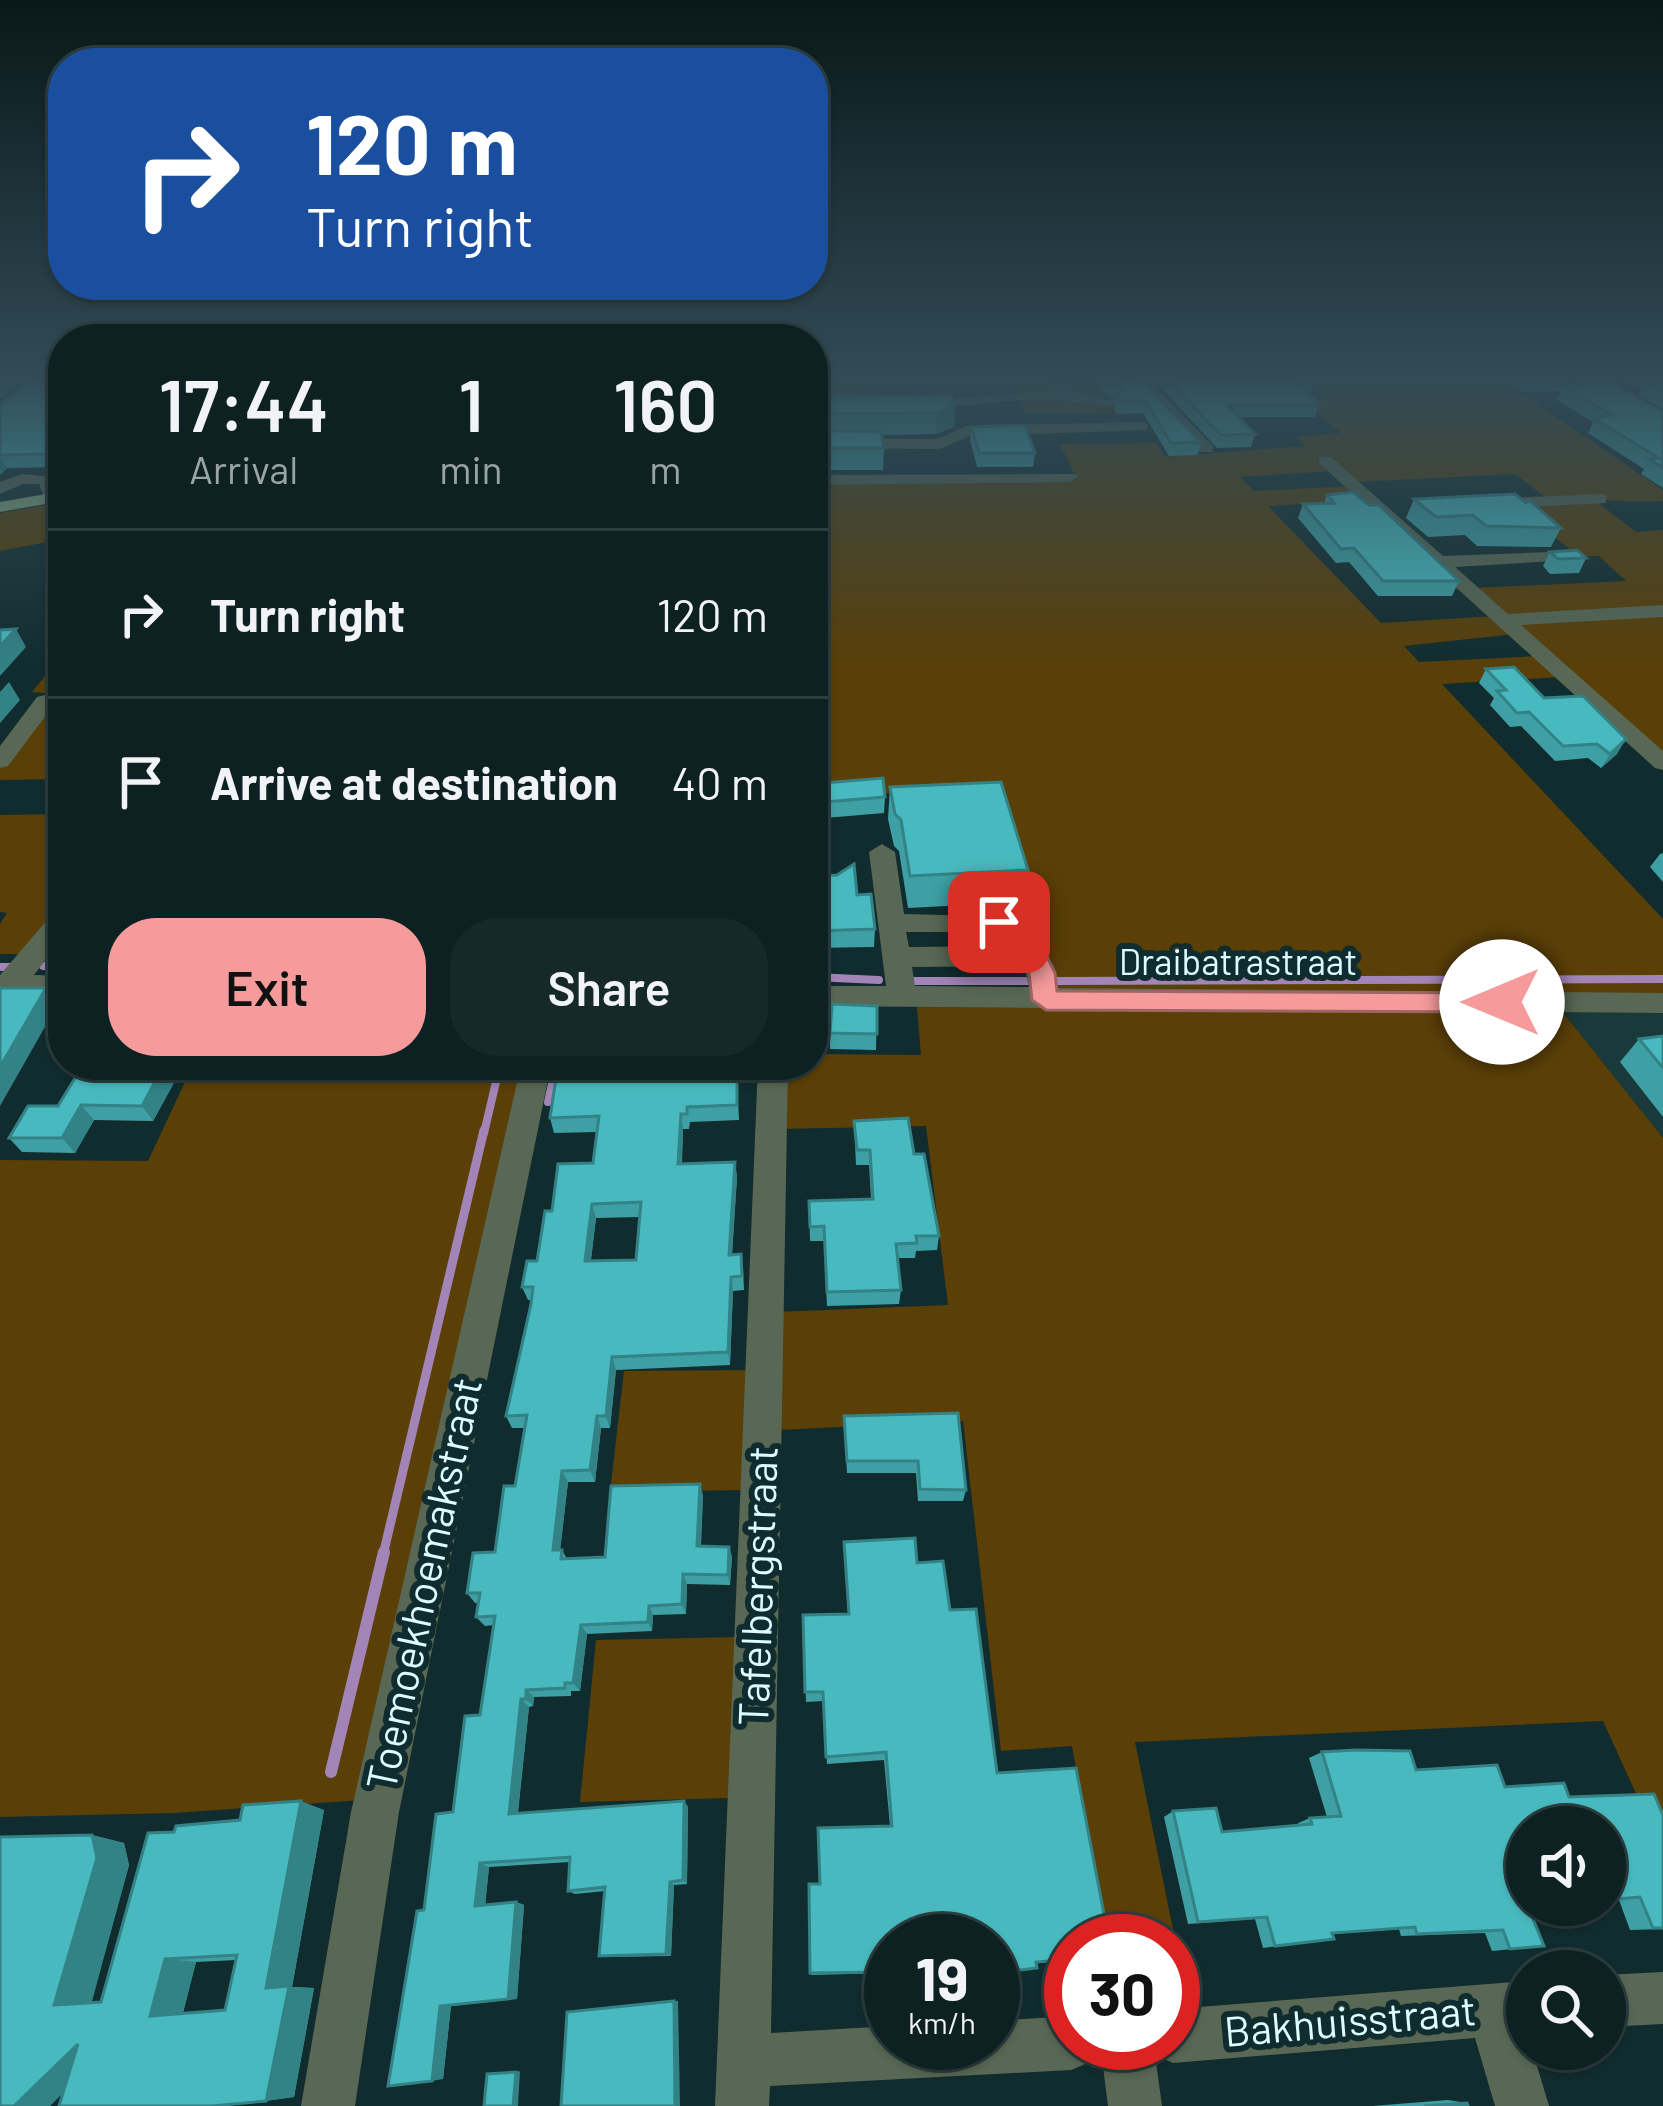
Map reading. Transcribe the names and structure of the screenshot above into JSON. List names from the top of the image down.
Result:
{
  "streets": {
    "street": [
      "Draibatrastraat",
      "Toemoekhoemakstraat",
      "Tafelbergstraat",
      "Bakhuisstraat"
    ]
  },
  "page": {
    "turn": ["120 m", "Turn right"],
    "eta": [
      "17:44",
      "Arrival",
      "1",
      "min",
      "160",
      "m"
    ],
    "list": [
      {
        "name": "Turn right",
        "value": "120 m"
      },
      {
        "name": "Arrive at destination",
        "value": "40 m"
      }
    ],
    "buttons": ["Exit", "Share"],
    "speed": "19 km/h",
    "limit": "30"
  }
}
